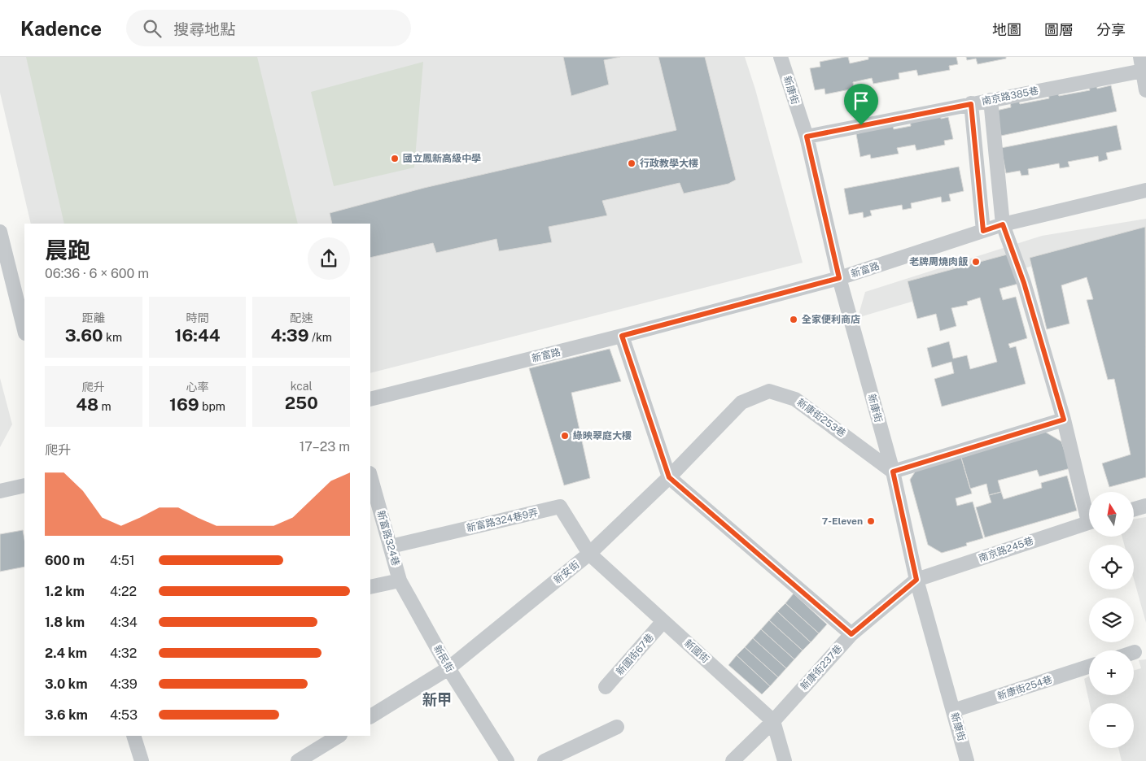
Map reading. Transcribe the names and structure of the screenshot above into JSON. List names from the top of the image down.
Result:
{
  "streets": {
    "street": [
      "新康街",
      "南京路385巷",
      "新富路",
      "新康街253巷",
      "新富路324巷9弄",
      "新富路324巷",
      "南京路245巷",
      "新安街",
      "新國街",
      "新國街67巷",
      "新民街",
      "新康街237巷",
      "新康街254巷"
    ]
  },
  "crossings": [
    ["新康街", "南京路385巷"],
    ["新康街", "新富路"],
    ["新康街", "新康街253巷"],
    ["新康街", "南京路245巷"],
    ["新康街", "新康街237巷"],
    ["新康街", "新康街254巷"],
    ["新康街253巷", "新安街"],
    ["新富路324巷9弄", "新富路324巷"],
    ["新富路324巷9弄", "新安街"],
    ["新富路324巷9弄", "新國街"],
    ["新富路324巷", "新民街"],
    ["南京路245巷", "新康街237巷"],
    ["新安街", "新國街"],
    ["新安街", "新民街"],
    ["新國街", "新國街67巷"],
    ["新國街", "新康街237巷"]
  ],
  "districts": ["新甲"],
  "places": [
    "國立鳳新高級中學",
    "行政教學大樓",
    "老牌周燒肉飯",
    "全家便利商店",
    "綠映翠庭大樓",
    "7-Eleven"
  ],
  "north": "top",
  "page": {
    "header": "Kadence",
    "search": "搜尋地點",
    "nav": ["地圖", "圖層", "分享"],
    "heading": ["晨跑", "06:36 · 6 × 600 m"],
    "stats": [
      ["距離", "3.60 km"],
      ["時間", "16:44"],
      ["配速", "4:39 /km"],
      ["爬升", "48 m"],
      ["心率", "169 bpm"],
      ["kcal", "250"]
    ],
    "chart": ["爬升", "17–23 m"],
    "map_buttons": ["+", "−"],
    "list": [
      {
        "name": "600 m",
        "note": "4:51"
      },
      {
        "name": "1.2 km",
        "note": "4:22"
      },
      {
        "name": "1.8 km",
        "note": "4:34"
      },
      {
        "name": "2.4 km",
        "note": "4:32"
      },
      {
        "name": "3.0 km",
        "note": "4:39"
      },
      {
        "name": "3.6 km",
        "note": "4:53"
      }
    ]
  }
}
